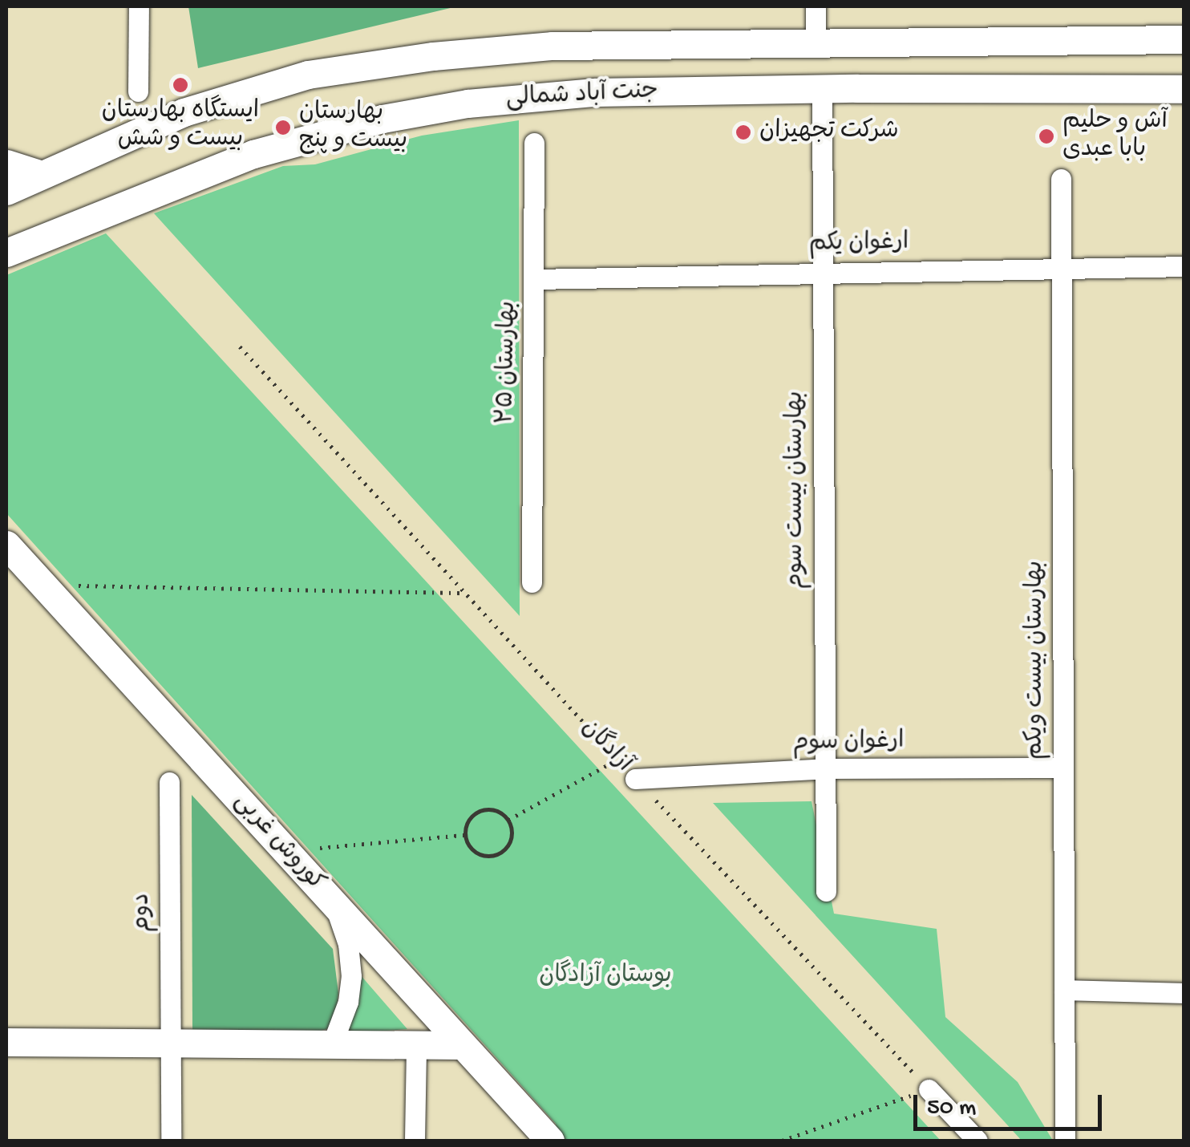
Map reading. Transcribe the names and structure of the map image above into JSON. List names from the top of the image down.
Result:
{
  "streets": {
    "main road": ["جنت آباد شمالی", "کوروش غربی"],
    "street": [
      "ارغوان یکم",
      "بهارستان ۲۵",
      "بهارستان بیست سوم",
      "بهارستان بیست ویکم",
      "ارغوان سوم",
      "دوم"
    ],
    "path": ["آزادگان"]
  },
  "crossings": [
    ["جنت آباد شمالی", "بهارستان بیست سوم"],
    ["ارغوان یکم", "بهارستان ۲۵"],
    ["ارغوان یکم", "بهارستان بیست سوم"],
    ["ارغوان یکم", "بهارستان بیست ویکم"],
    ["بهارستان بیست سوم", "ارغوان سوم"],
    ["بهارستان بیست ویکم", "ارغوان سوم"],
    ["ارغوان سوم", "آزادگان"]
  ],
  "parks": ["بوستان آزادگان"],
  "places": [
    "ایستگاه بهارستان بیست و شش",
    "بهارستان بیست و پنج",
    "شرکت تجهیزان",
    "آش و حلیم بابا عبدی"
  ],
  "scale_bar": "50 m"
}
